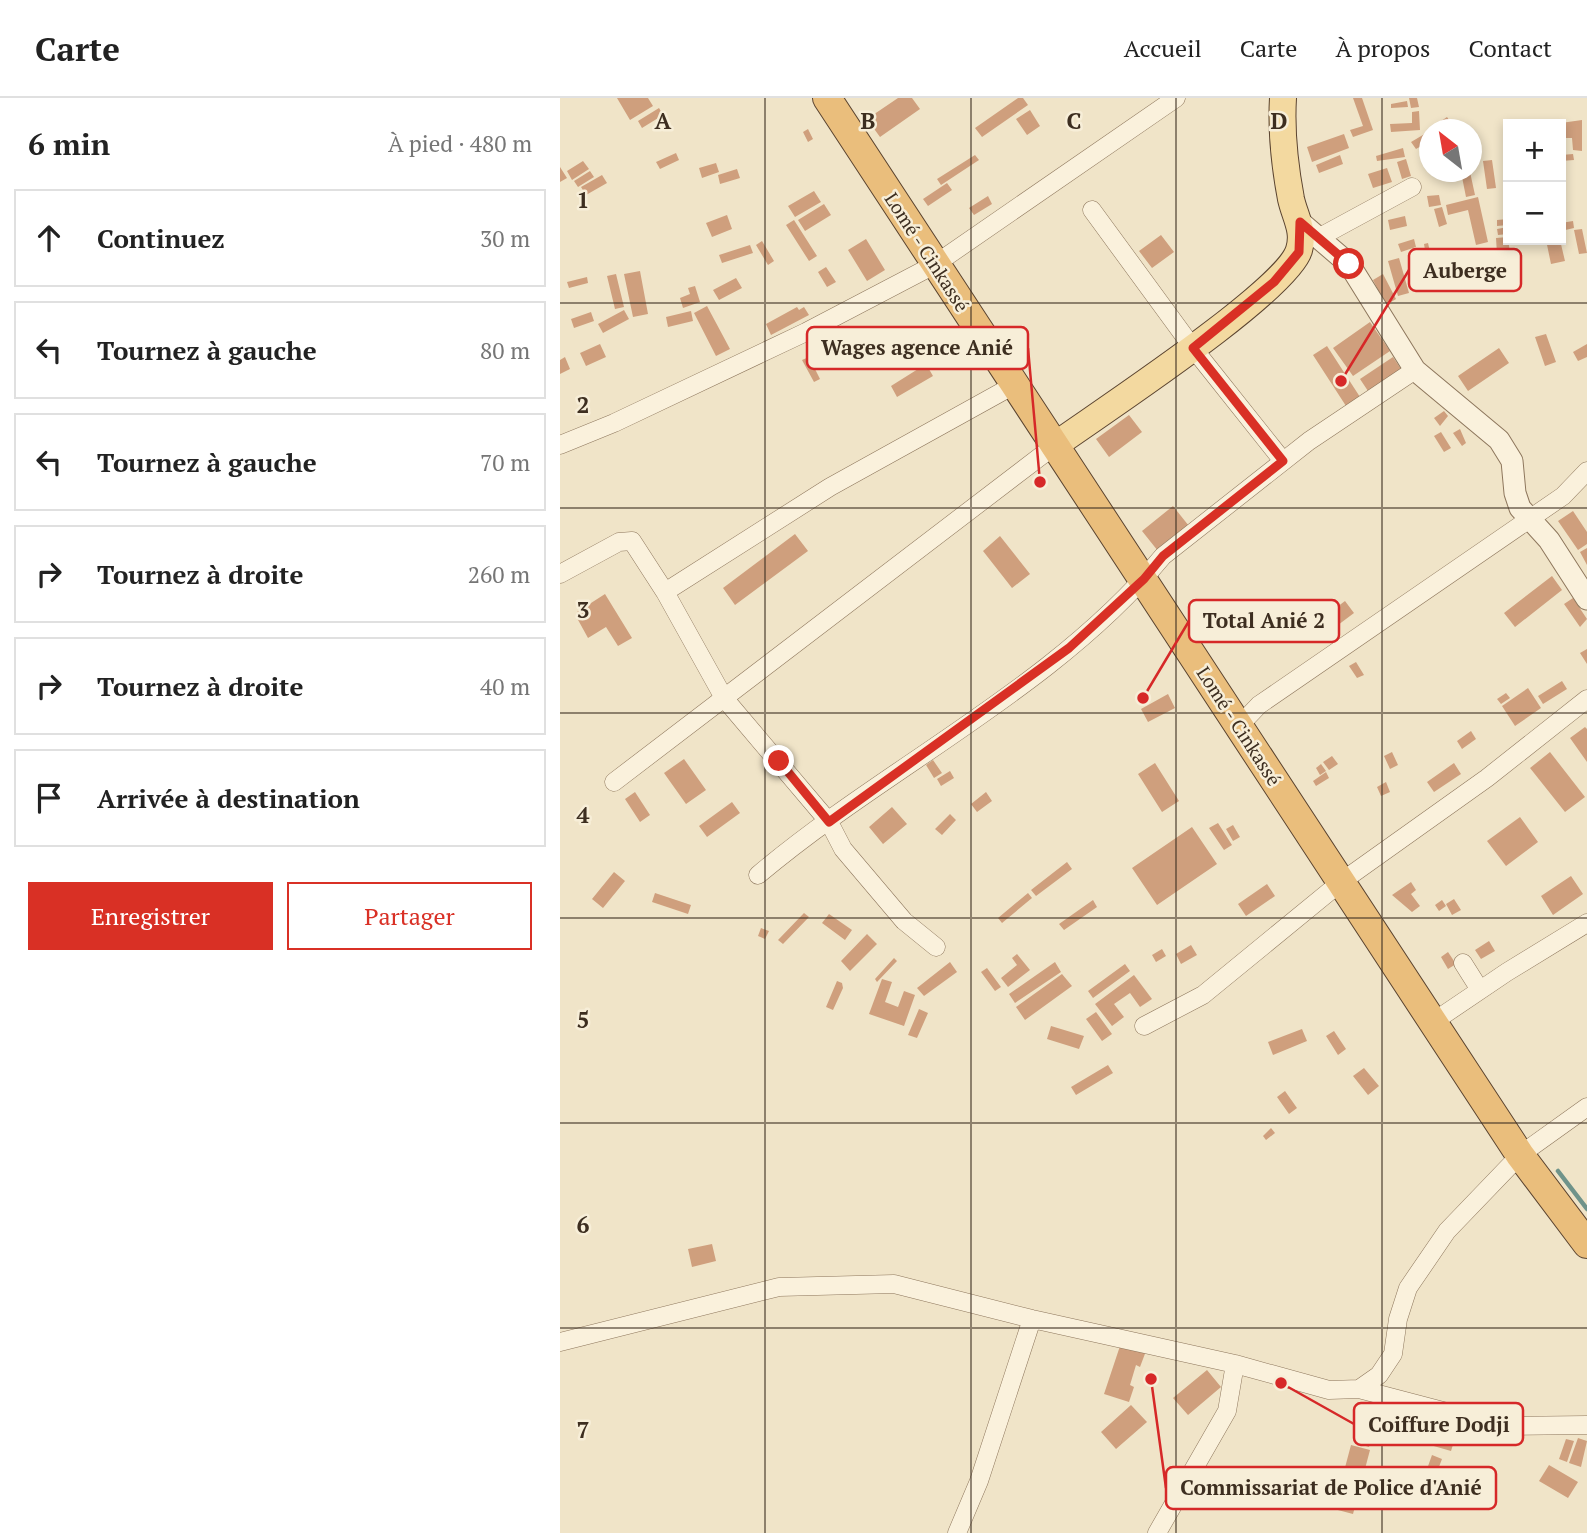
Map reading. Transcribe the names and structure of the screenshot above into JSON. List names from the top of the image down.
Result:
{
  "streets": {
    "highway": ["Lomé - Cinkassé"]
  },
  "places": [
    "Auberge",
    "Wages agence Anié",
    "Total Anié 2",
    "Commissariat de Police d'Anié",
    "Coiffure Dodji"
  ],
  "north": "top left",
  "page": {
    "header": "Carte",
    "nav": [
      "Accueil",
      "Carte",
      "À propos",
      "Contact"
    ],
    "heading": ["6 min", "À pied · 480 m"],
    "map_buttons": ["+", "−"],
    "list": [
      ["Continuez", "30 m"],
      ["Tournez à gauche", "80 m"],
      ["Tournez à gauche", "70 m"],
      ["Tournez à droite", "260 m"],
      ["Tournez à droite", "40 m"],
      "Arrivée à destination"
    ],
    "buttons": ["Enregistrer", "Partager"]
  },
  "grid": {
    "columns": [
      "A",
      "B",
      "C",
      "D"
    ],
    "rows": [
      "1",
      "2",
      "3",
      "4",
      "5",
      "6",
      "7"
    ]
  }
}
